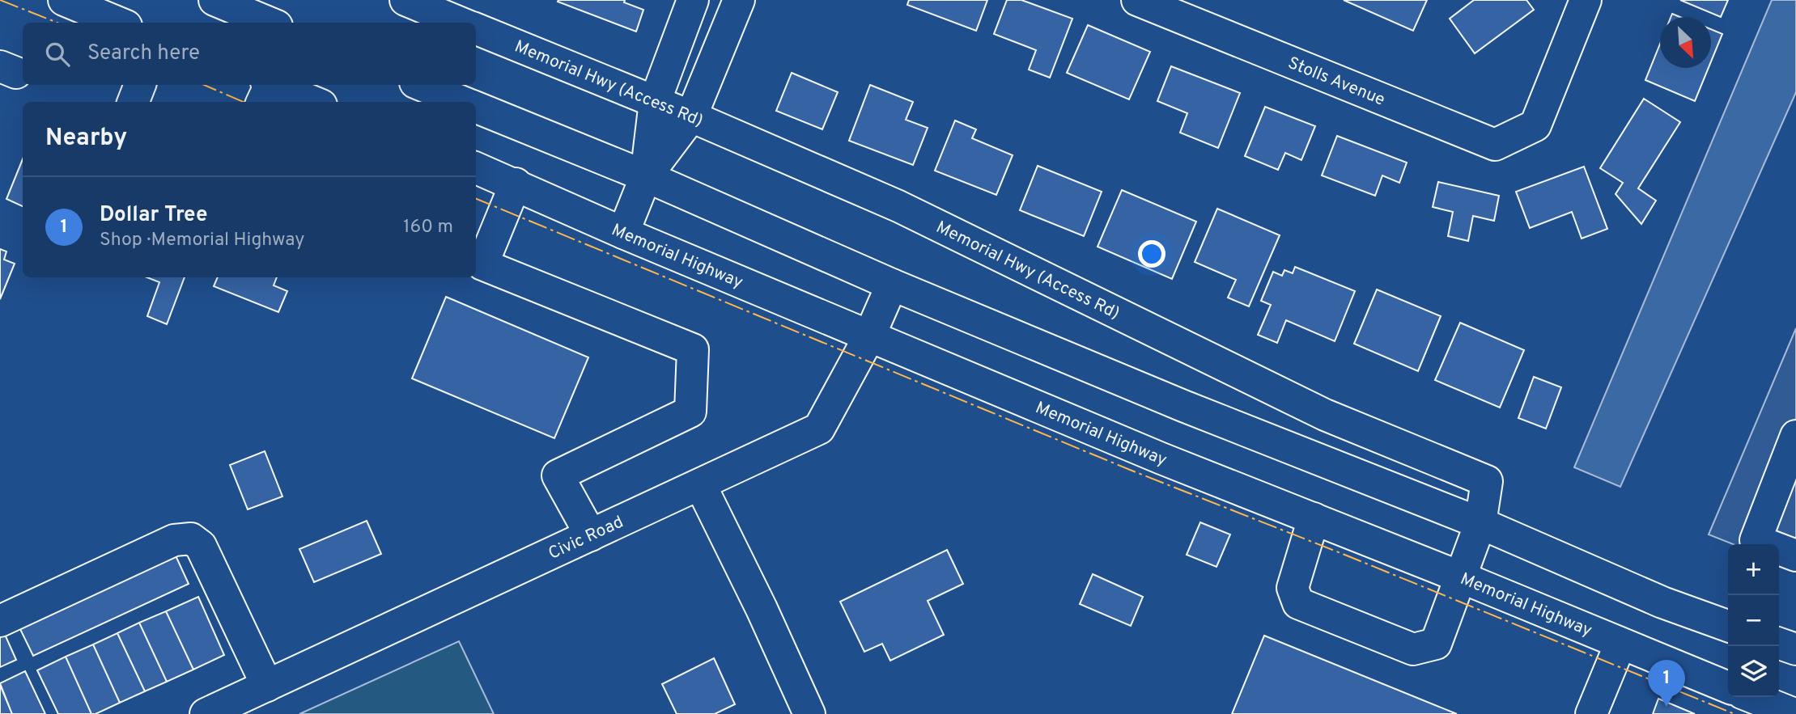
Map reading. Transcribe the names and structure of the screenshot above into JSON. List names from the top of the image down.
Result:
{
  "streets": {
    "street": [
      "Stolls Avenue",
      "Memorial Hwy (Access Rd)",
      "Memorial Highway",
      "Civic Road"
    ]
  },
  "crossings": [
    ["Memorial Hwy (Access Rd)", "Memorial Highway"],
    ["Memorial Highway", "Civic Road"]
  ],
  "north": "bottom right",
  "page": {
    "search": "Search here",
    "heading": "Nearby",
    "list": [
      {
        "mark": "1",
        "name": "Dollar Tree",
        "note": "Shop · Memorial Highway",
        "value": "160 m"
      }
    ],
    "map_buttons": ["+", "−"],
    "pins": "1"
  }
}
